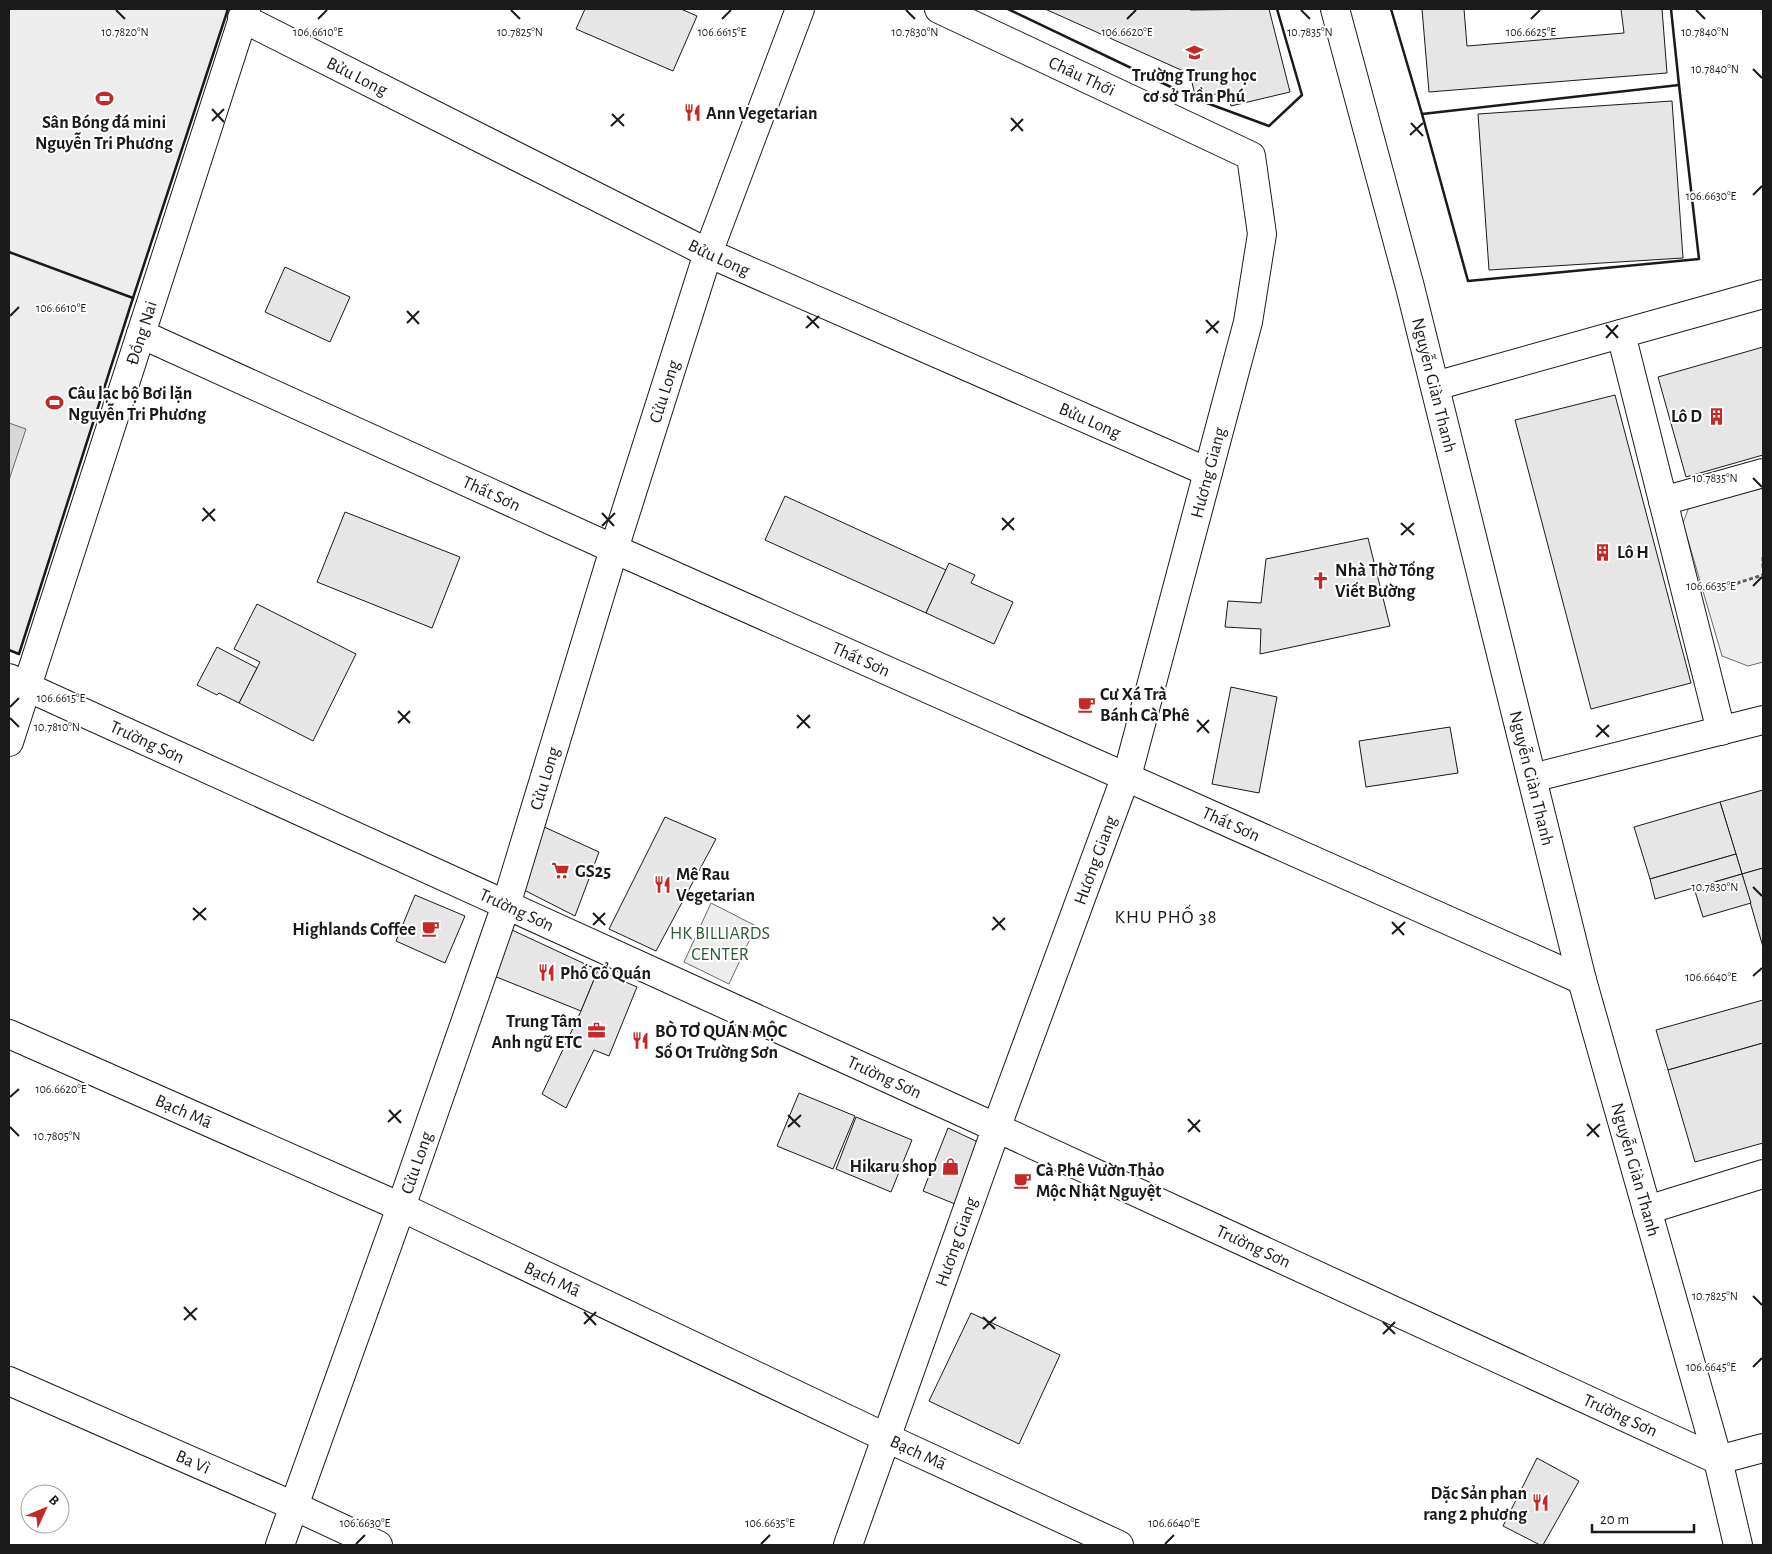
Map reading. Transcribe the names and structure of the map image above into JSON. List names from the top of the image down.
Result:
{
  "streets": {
    "street": [
      "Bửu Long",
      "Châu Thới",
      "Đồng Nai",
      "Nguyễn Giàn Thanh",
      "Cửu Long",
      "Hương Giang",
      "Thất Sơn",
      "Trường Sơn",
      "Bạch Mã",
      "Ba Vì"
    ]
  },
  "crossings": [
    ["Bửu Long", "Đồng Nai"],
    ["Bửu Long", "Cửu Long"],
    ["Bửu Long", "Hương Giang"],
    ["Châu Thới", "Hương Giang"],
    ["Đồng Nai", "Thất Sơn"],
    ["Đồng Nai", "Trường Sơn"],
    ["Nguyễn Giàn Thanh", "Thất Sơn"],
    ["Nguyễn Giàn Thanh", "Trường Sơn"],
    ["Cửu Long", "Thất Sơn"],
    ["Cửu Long", "Trường Sơn"],
    ["Cửu Long", "Bạch Mã"],
    ["Cửu Long", "Ba Vì"],
    ["Hương Giang", "Thất Sơn"],
    ["Hương Giang", "Trường Sơn"],
    ["Hương Giang", "Bạch Mã"]
  ],
  "districts": ["KHU PHỐ 38"],
  "parks": ["HK BILLIARDS CENTER"],
  "places": {
    "school or university": ["Trường Trung học cơ sở Trần Phú"],
    "sports": ["Sân Bóng đá mini Nguyễn Tri Phương", "Câu lạc bộ Bơi lặn Nguyễn Tri Phương"],
    "restaurant": [
      "Ann Vegetarian",
      "Mê Rau Vegetarian",
      "Phố Cổ Quán",
      "BÒ TƠ QUÁN MỘC Số O1 Trường Sơn",
      "Dặc Sản phan rang 2 phương"
    ],
    "building": ["Lô D", "Lô H"],
    "church": ["Nhà Thờ Tống Viết Bường"],
    "cafe": ["Cư Xá Trà Bánh Cà Phê", "Highlands Coffee", "Cà Phê Vườn Thảo Mộc Nhật Nguyệt"],
    "supermarket": ["GS25"],
    "office": ["Trung Tâm Anh ngữ ETC"],
    "shop": ["Hikaru shop"]
  },
  "scale_bar": "20 m",
  "north": "top right",
  "coordinates": [
    "106.6610°E",
    "106.6615°E",
    "106.6620°E",
    "106.6625°E",
    "10.7820°N",
    "10.7825°N",
    "10.7830°N",
    "10.7835°N",
    "10.7840°N",
    "106.6630°E",
    "106.6635°E",
    "10.7810°N",
    "106.6640°E",
    "10.7805°N",
    "106.6645°E"
  ]
}
